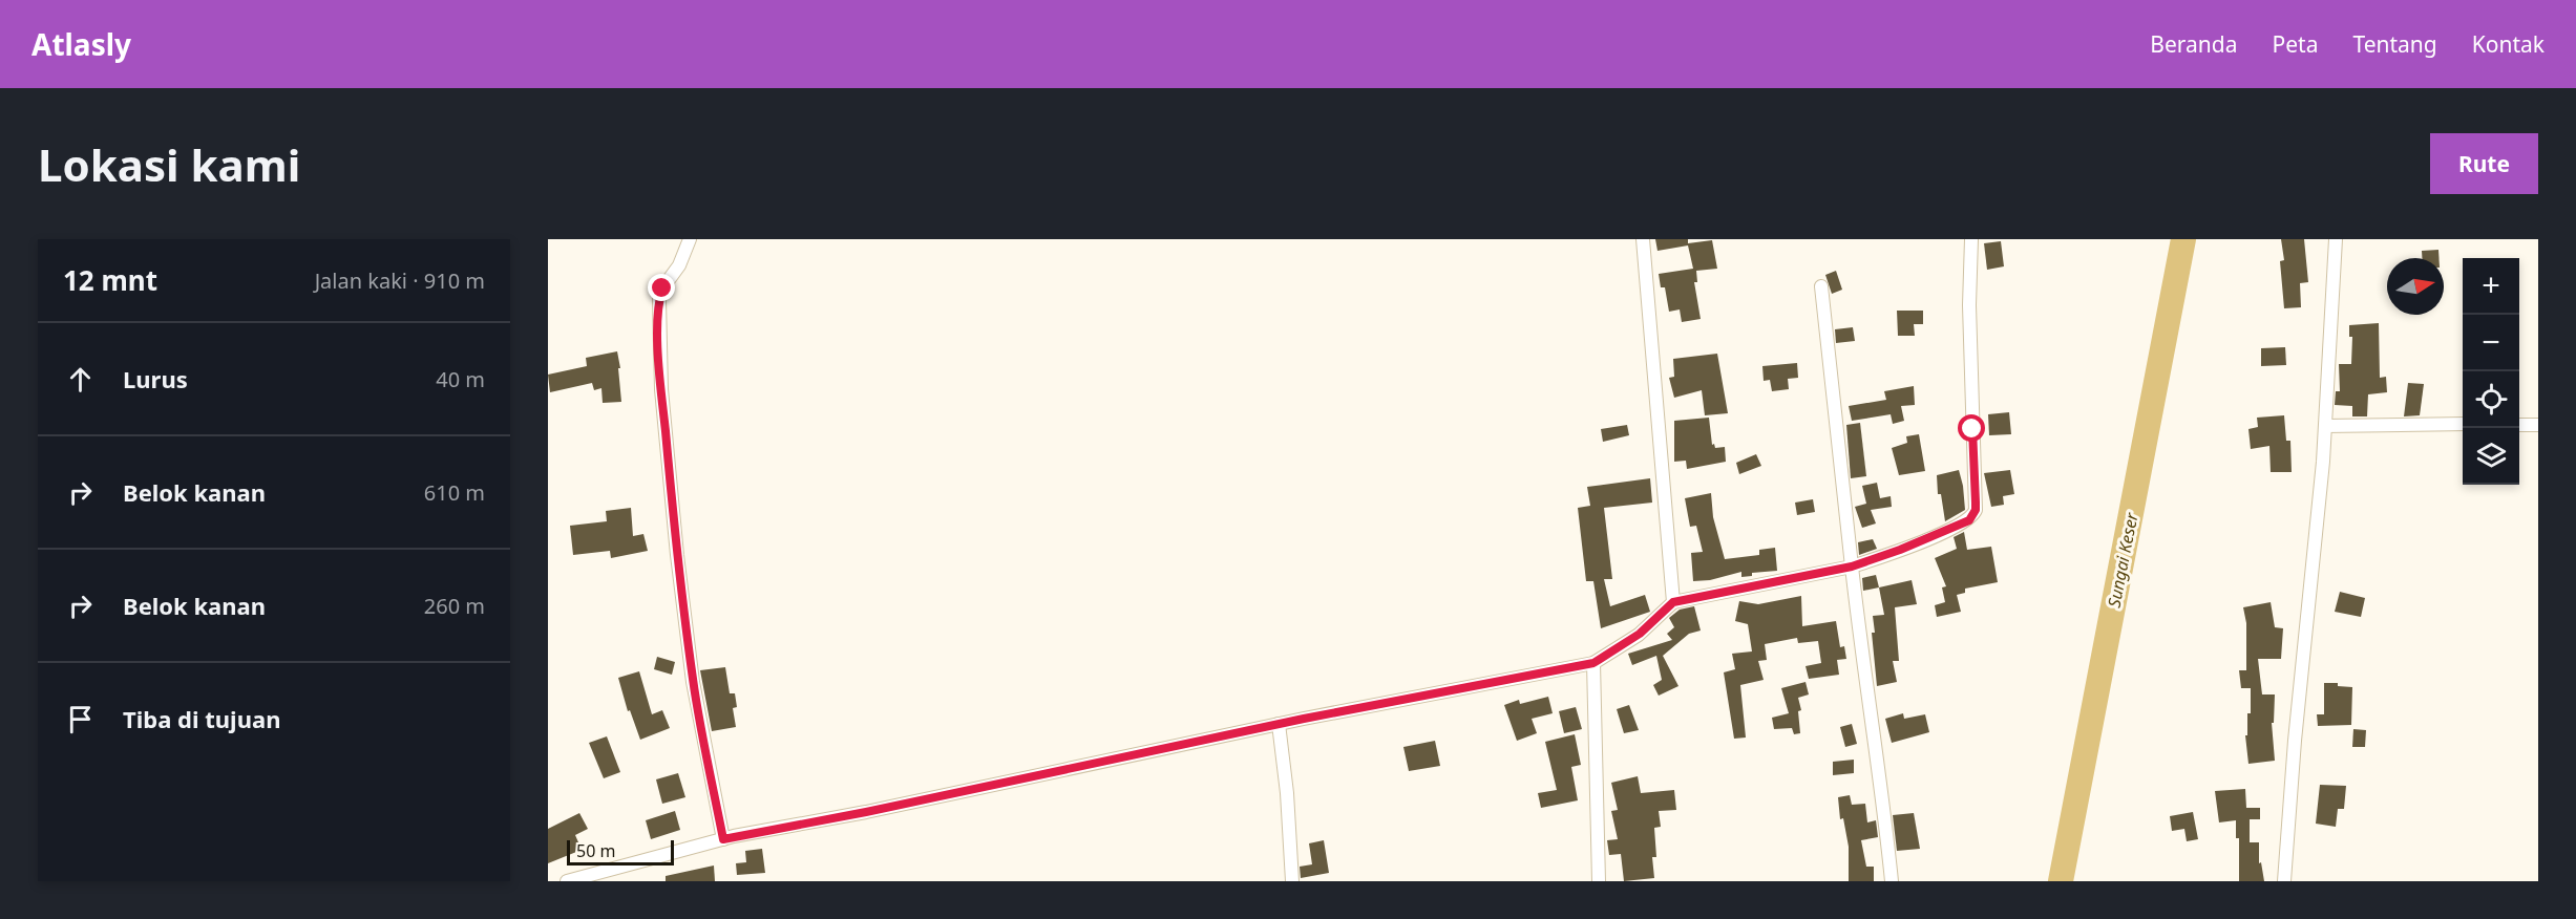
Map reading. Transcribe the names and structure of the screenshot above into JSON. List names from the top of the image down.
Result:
{
  "water": ["Sungai Keser"],
  "scale_bar": "50 m",
  "north": "right",
  "page": {
    "header": "Atlasly",
    "nav": [
      "Beranda",
      "Peta",
      "Tentang",
      "Kontak"
    ],
    "buttons": "Rute",
    "title": "Lokasi kami",
    "heading": ["12 mnt", "Jalan kaki · 910 m"],
    "map_buttons": ["+", "−"],
    "list": [
      ["Lurus", "40 m"],
      ["Belok kanan", "610 m"],
      ["Belok kanan", "260 m"],
      "Tiba di tujuan"
    ],
    "scale": "50 m"
  }
}
